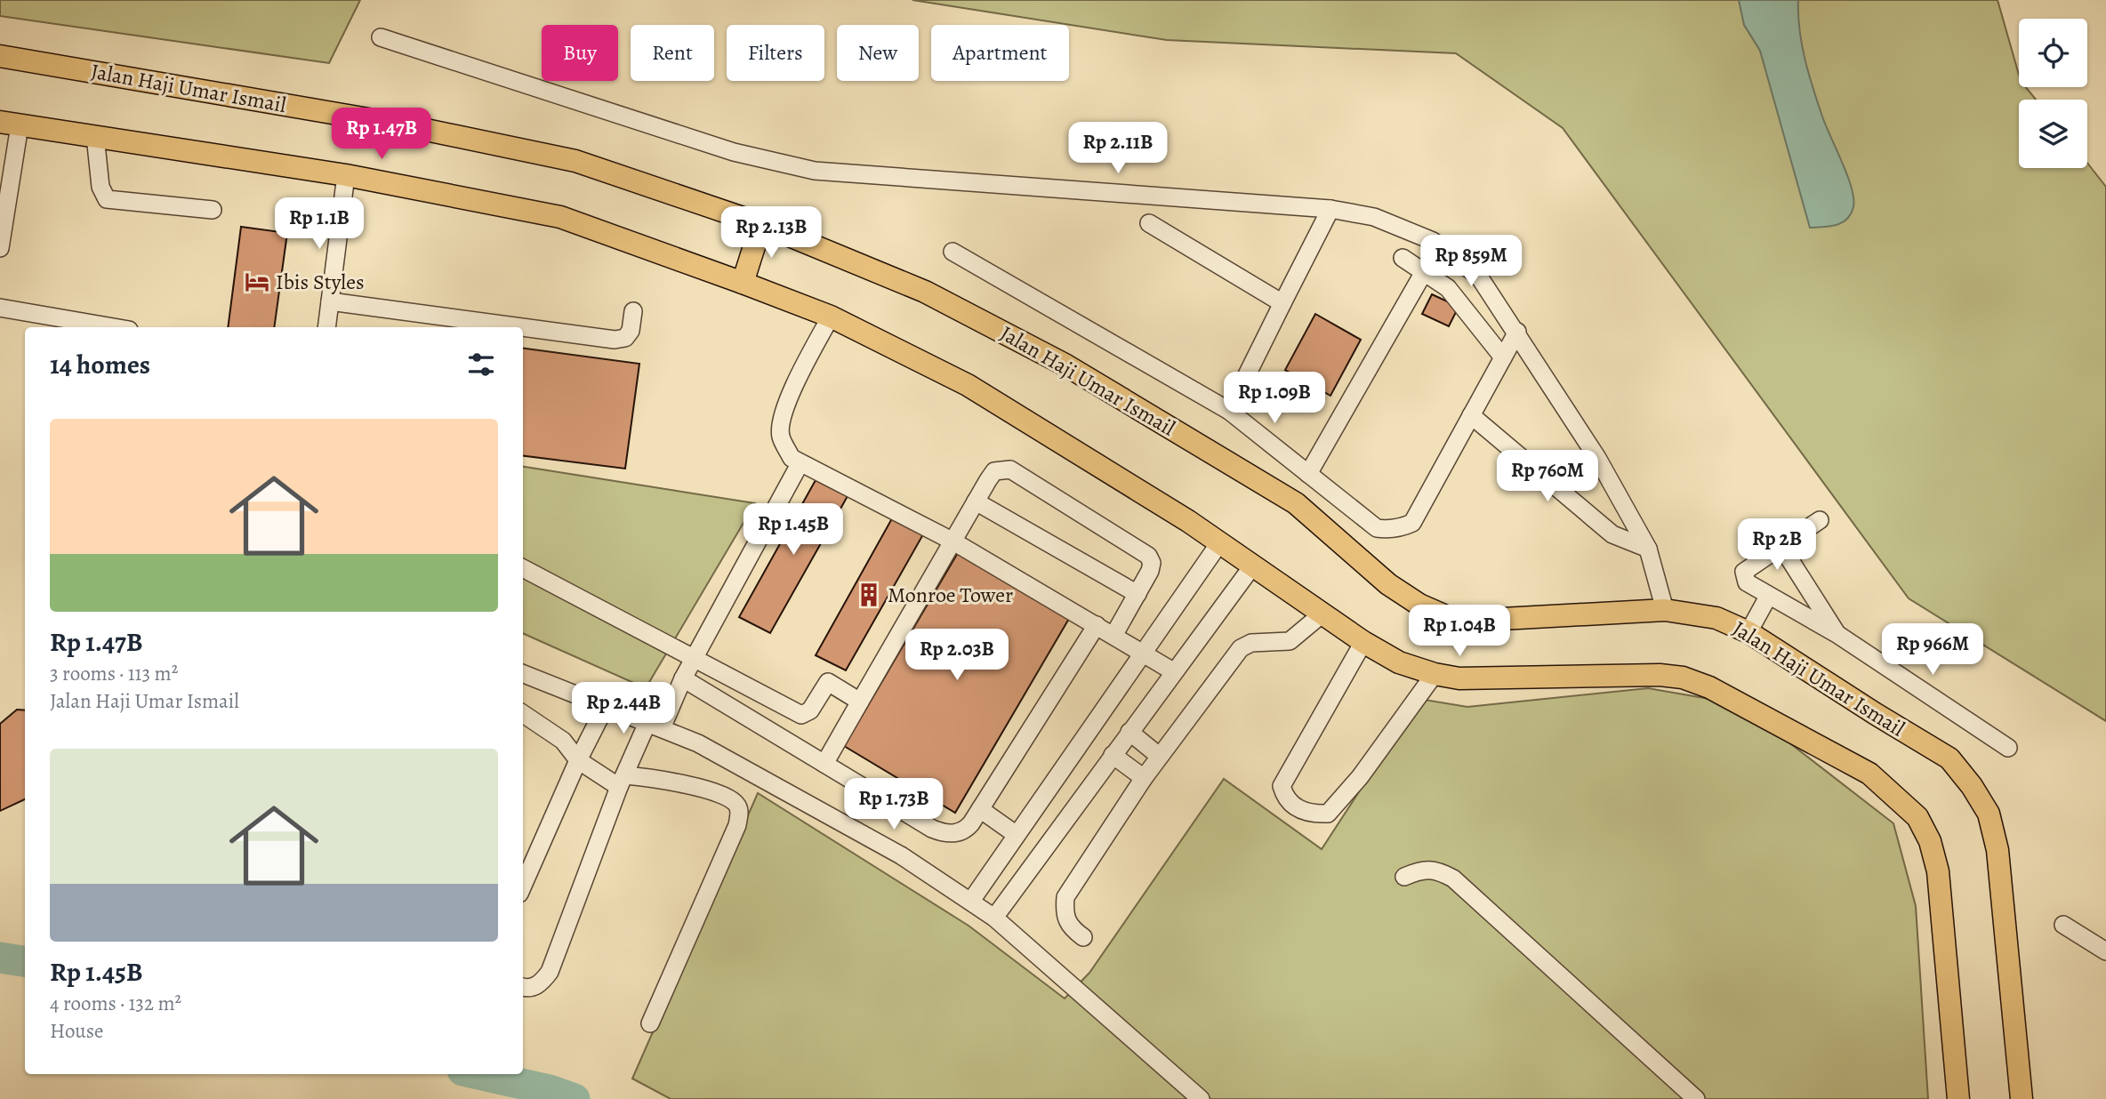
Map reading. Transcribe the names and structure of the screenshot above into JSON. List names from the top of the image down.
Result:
{
  "streets": {
    "main road": ["Jalan Haji Umar Ismail"]
  },
  "places": {
    "hotel": ["Ibis Styles"],
    "building": ["Monroe Tower"]
  },
  "page": {
    "chip": [
      "Buy",
      "Rent",
      "Filters",
      "New",
      "Apartment"
    ],
    "price": [
      "Rp 1.47B",
      "Rp 2.11B",
      "Rp 1.1B",
      "Rp 2.13B",
      "Rp 859M",
      "Rp 1.09B",
      "Rp 760M",
      "Rp 1.45B",
      "Rp 2B",
      "Rp 1.04B",
      "Rp 966M",
      "Rp 2.03B",
      "Rp 2.44B",
      "Rp 1.73B"
    ],
    "heading": "14 homes",
    "list": [
      {
        "name": "Rp 1.47B",
        "note": "3 rooms · 113 m² · Jalan Haji Umar Ismail"
      },
      {
        "name": "Rp 1.45B",
        "note": "4 rooms · 132 m² · House"
      }
    ]
  }
}
